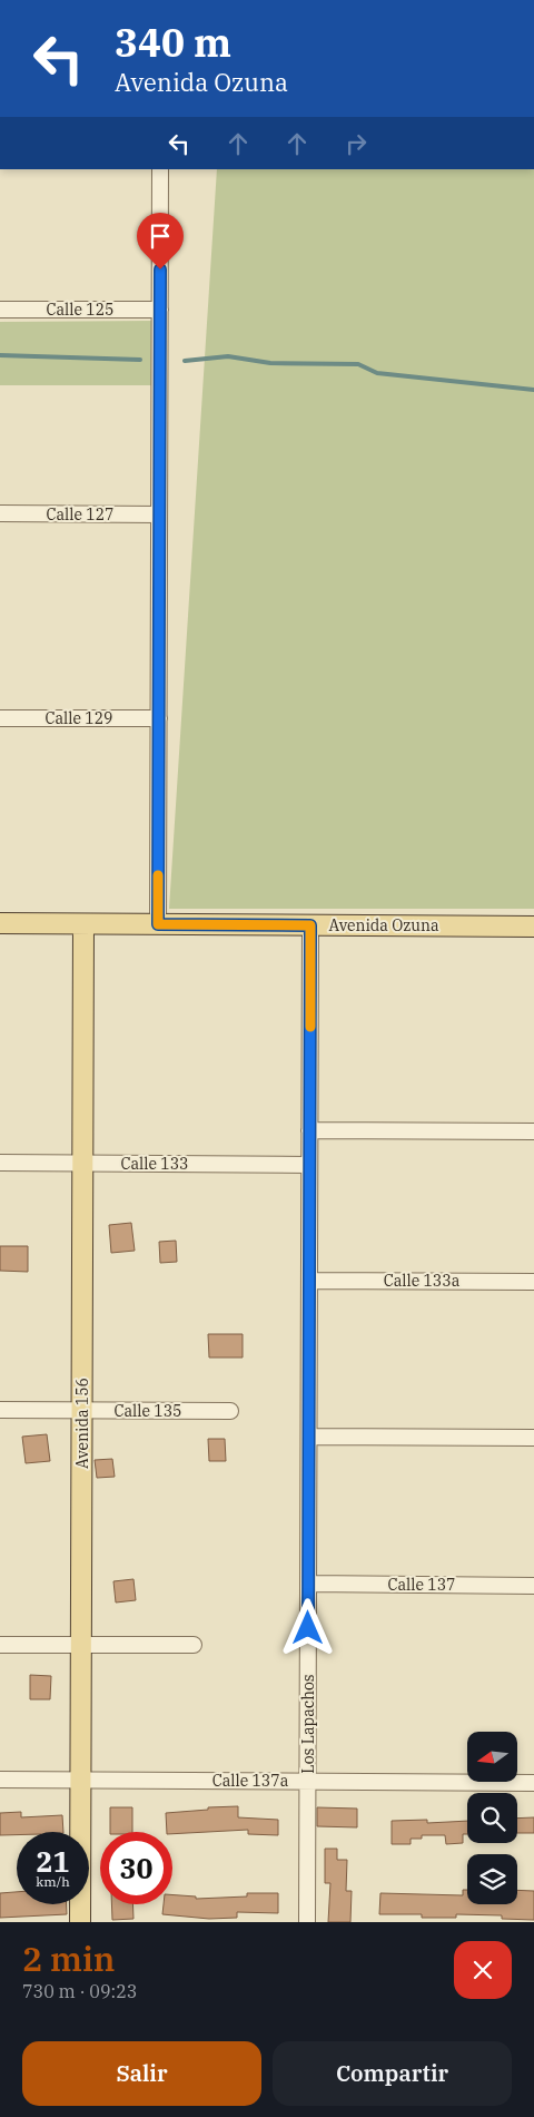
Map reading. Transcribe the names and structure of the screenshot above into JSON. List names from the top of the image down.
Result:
{
  "streets": {
    "main road": ["Avenida Ozuna", "Avenida 156"],
    "street": [
      "Calle 125",
      "Calle 127",
      "Calle 129",
      "Calle 133",
      "Calle 133a",
      "Calle 135",
      "Calle 137",
      "Los Lapachos",
      "Calle 137a"
    ]
  },
  "crossings": [
    ["Avenida Ozuna", "Avenida 156"],
    ["Avenida Ozuna", "Los Lapachos"],
    ["Calle 133", "Avenida 156"],
    ["Calle 133", "Los Lapachos"],
    ["Calle 133a", "Los Lapachos"],
    ["Calle 135", "Avenida 156"],
    ["Avenida 156", "Calle 137a"],
    ["Calle 137", "Los Lapachos"],
    ["Los Lapachos", "Calle 137a"]
  ],
  "north": "left",
  "page": {
    "turn": ["340 m", "Avenida Ozuna"],
    "speed": "21 km/h",
    "limit": "30",
    "heading": ["2 min", "730 m · 09:23"],
    "buttons": ["Salir", "Compartir"]
  }
}
